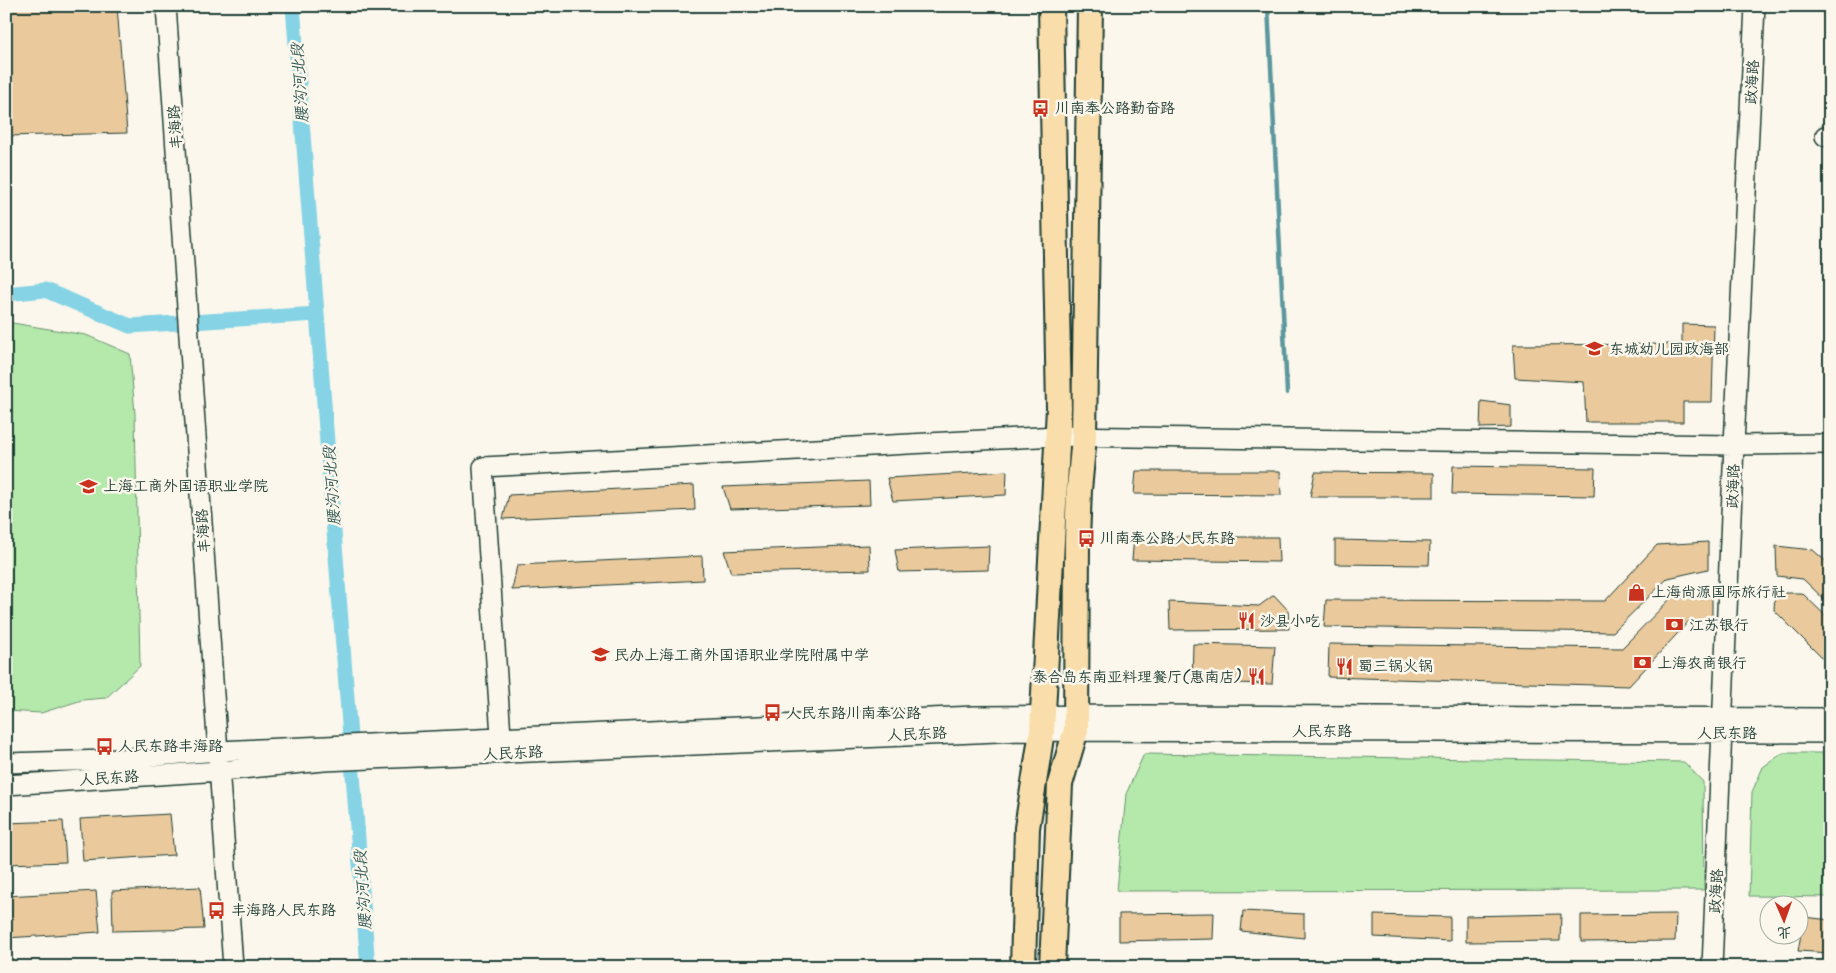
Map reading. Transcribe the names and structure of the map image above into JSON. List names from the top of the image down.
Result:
{
  "streets": {
    "street": ["政海路", "丰海路", "人民东路"]
  },
  "crossings": [
    ["政海路", "人民东路"],
    ["丰海路", "人民东路"]
  ],
  "water": ["腰沟河北段"],
  "places": {
    "bus stop": [
      "川南奉公路勤奋路",
      "川南奉公路人民东路",
      "人民东路川南奉公路",
      "人民东路丰海路",
      "丰海路人民东路"
    ],
    "school or university": ["东城幼儿园政海部", "上海工商外国语职业学院", "民办上海工商外国语职业学院附属中学"],
    "shop": ["上海尚源国际旅行社"],
    "restaurant": ["沙县小吃", "蜀三锅火锅", "泰合岛东南亚料理餐厅(惠南店)"],
    "bank": ["江苏银行", "上海农商银行"]
  },
  "north": "bottom"
}
